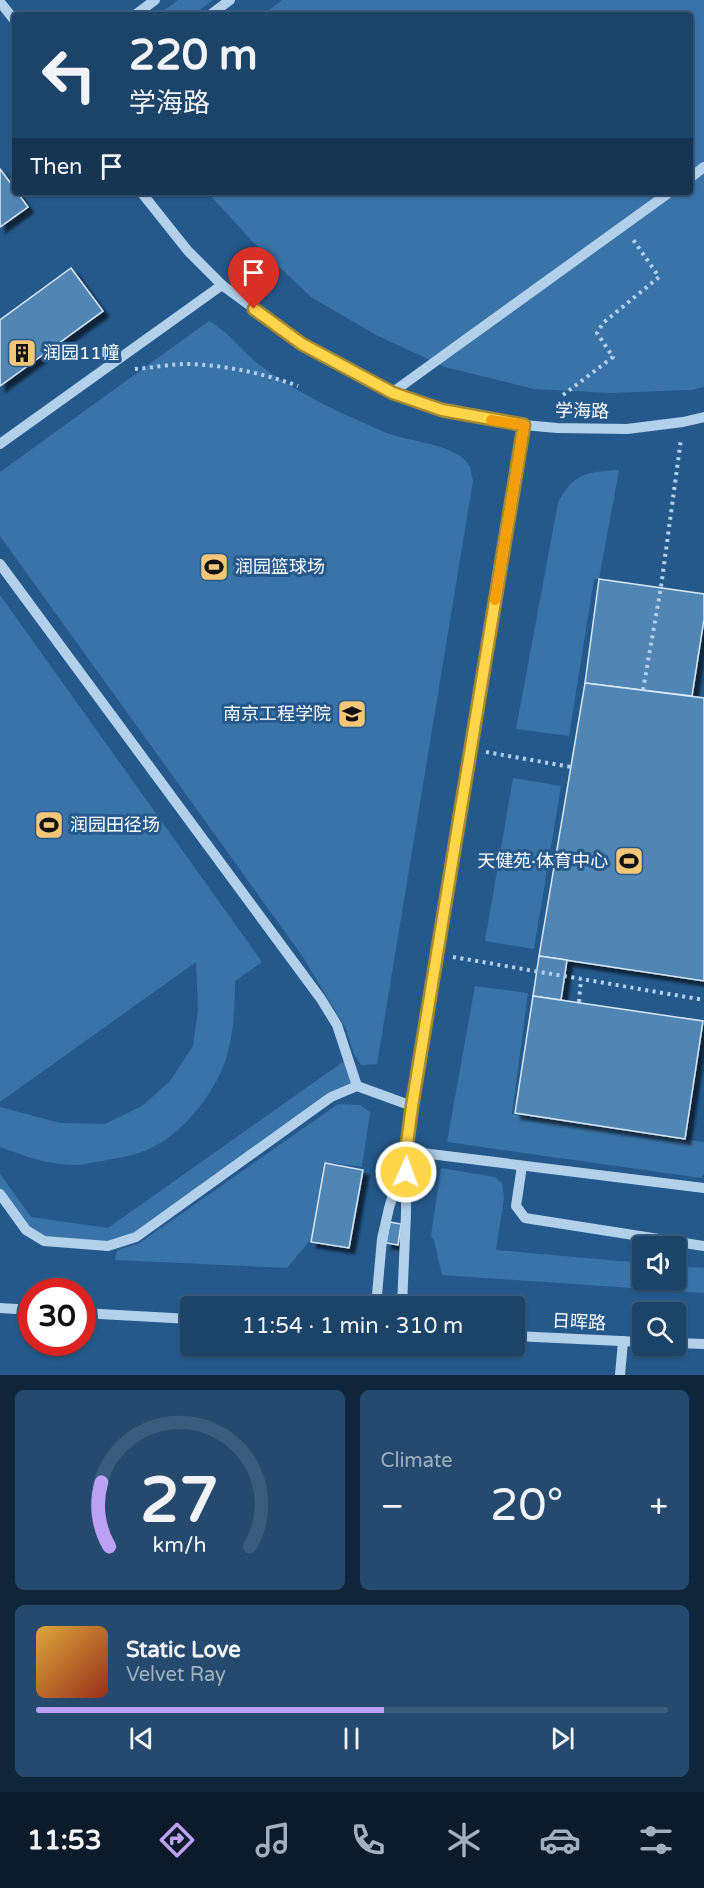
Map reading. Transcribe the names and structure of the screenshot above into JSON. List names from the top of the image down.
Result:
{
  "streets": {
    "street": ["学海路", "日晖路"]
  },
  "places": {
    "building": ["润园11幢"],
    "sports": ["润园篮球场", "润园田径场", "天健苑·体育中心"],
    "school or university": ["南京工程学院"]
  },
  "page": {
    "turn": ["220 m", "学海路"],
    "then": "Then",
    "limit": "30",
    "trip": "11:54 · 1 min · 310 m",
    "tile": "Climate",
    "heat": ["−", "20°", "+"],
    "song": ["Static Love", "Velvet Ray"],
    "tabs": "11:53",
    "gauge": ["27", "km/h"]
  }
}
